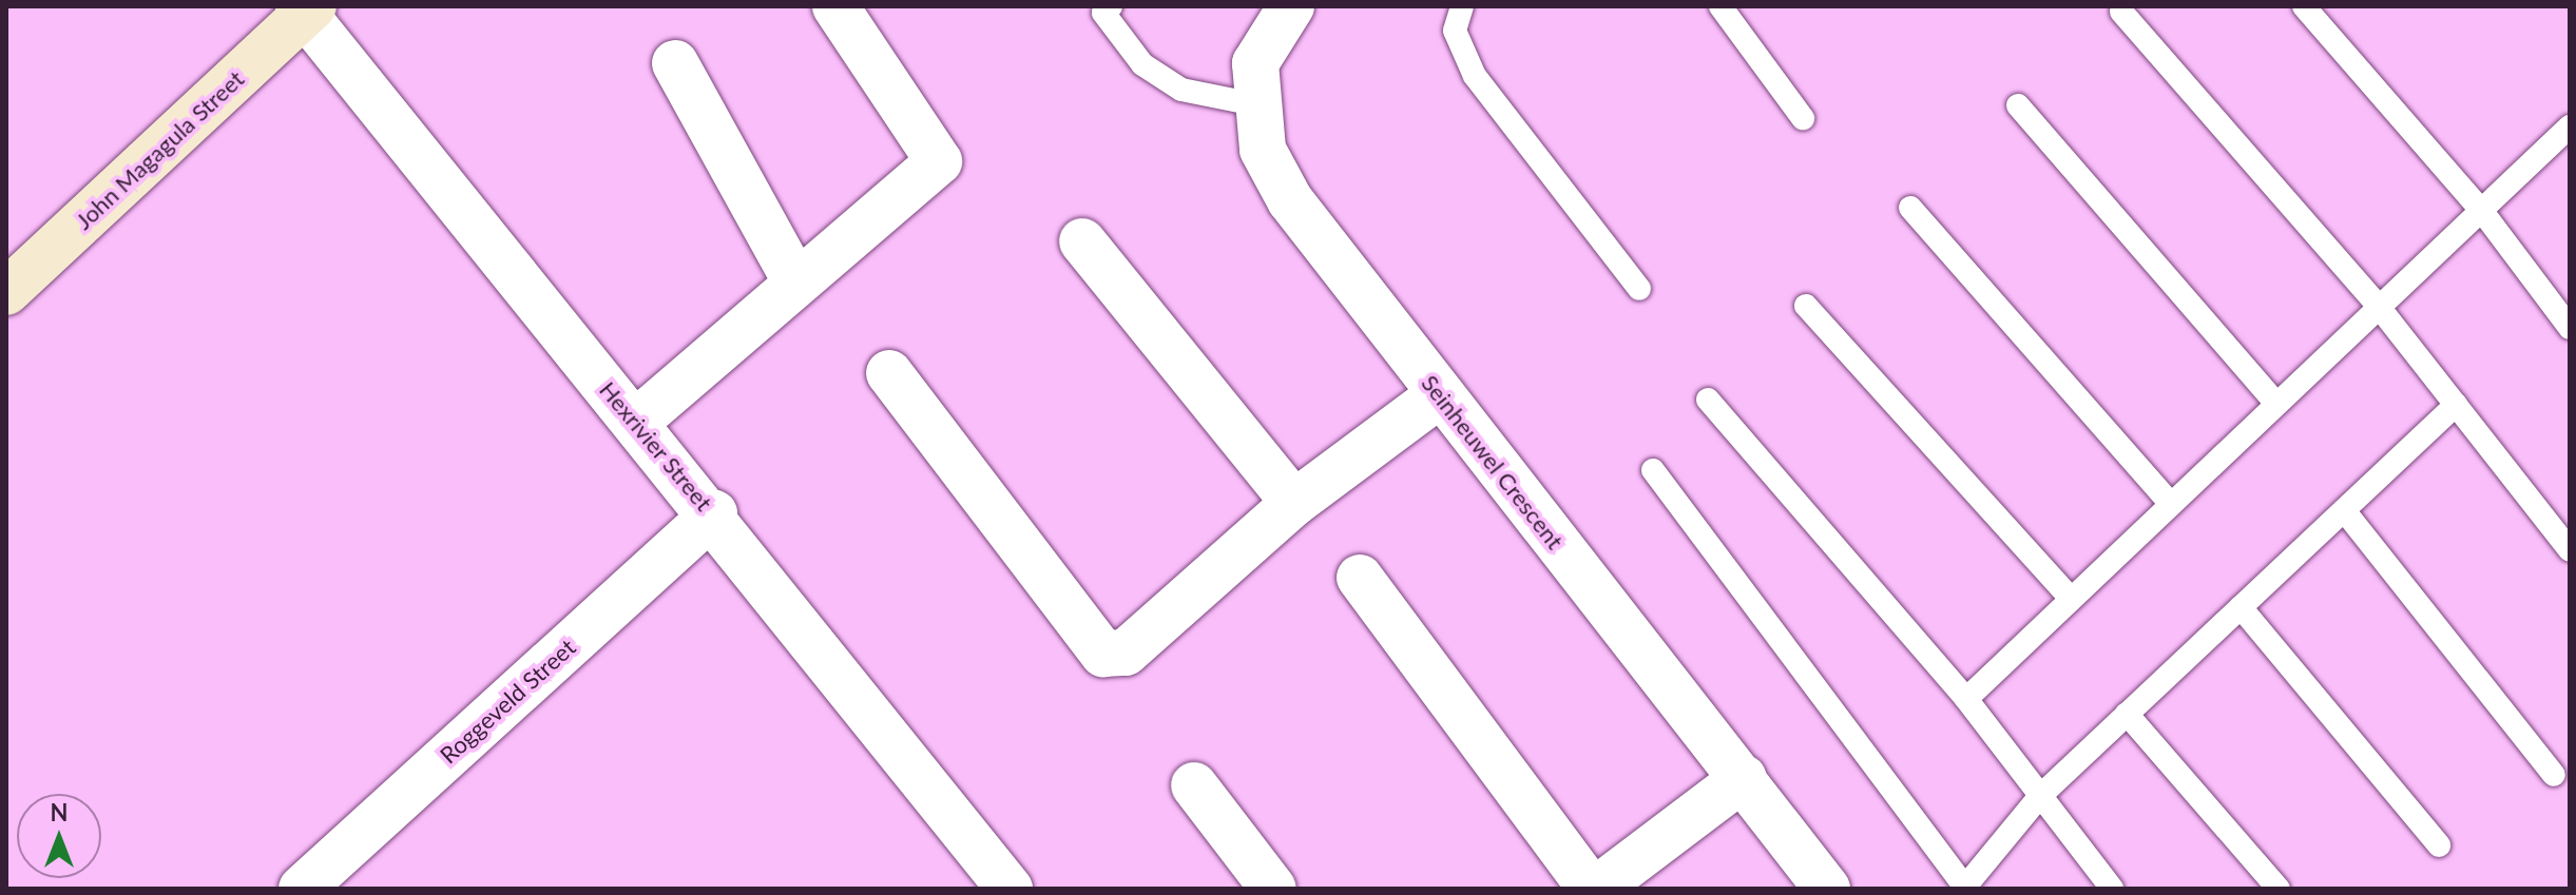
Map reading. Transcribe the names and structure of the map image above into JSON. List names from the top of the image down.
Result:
{
  "streets": {
    "street": [
      "John Magagula Street",
      "Hexrivier Street",
      "Seinheuwel Crescent",
      "Roggeveld Street"
    ]
  },
  "crossings": [
    ["John Magagula Street", "Hexrivier Street"],
    ["Hexrivier Street", "Roggeveld Street"]
  ],
  "north": "top"
}
